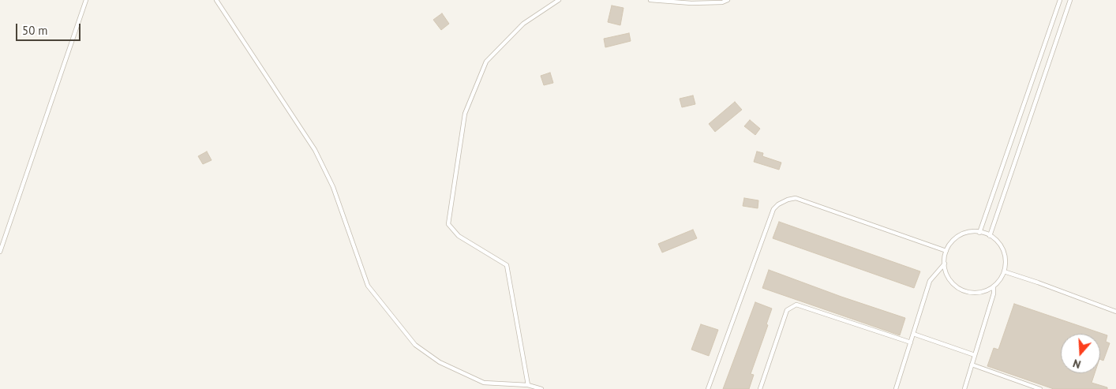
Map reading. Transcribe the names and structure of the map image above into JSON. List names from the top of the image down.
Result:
{
  "scale_bar": "50 m",
  "north": "bottom"
}
